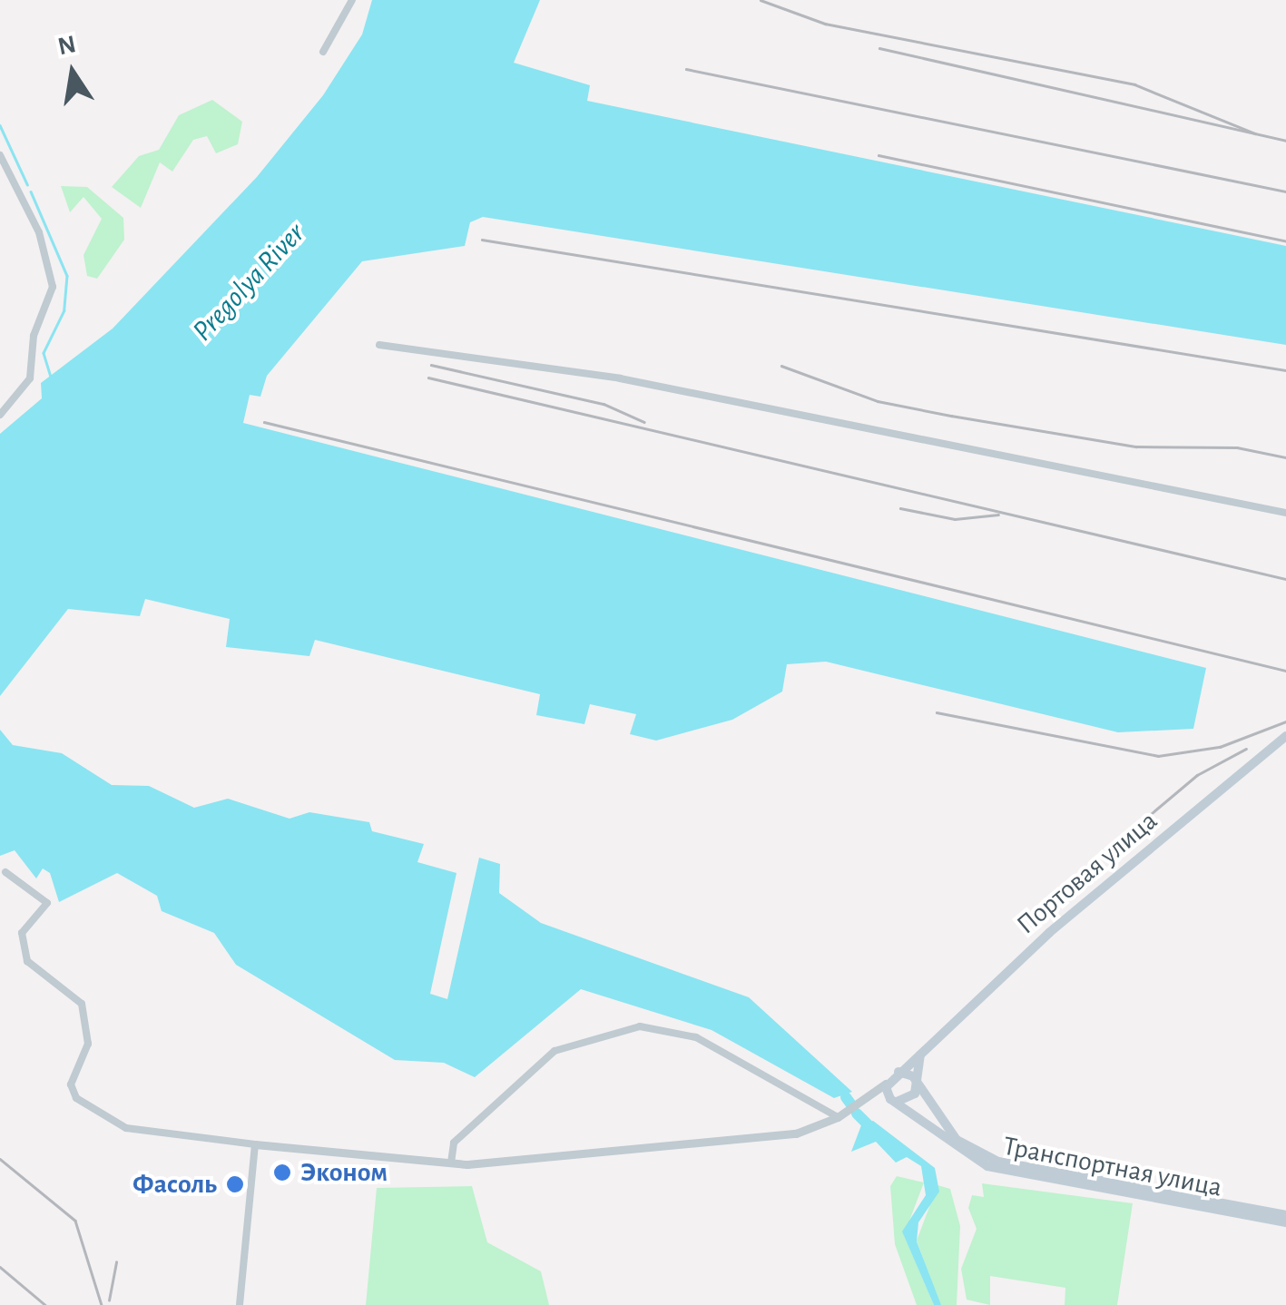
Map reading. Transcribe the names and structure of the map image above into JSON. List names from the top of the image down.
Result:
{
  "streets": {
    "main road": ["Портовая улица", "Транспортная улица"]
  },
  "crossings": [
    ["Портовая улица", "Транспортная улица"]
  ],
  "water": ["Pregolya River"],
  "places": ["Эконом", "Фасоль"],
  "north": "top"
}
